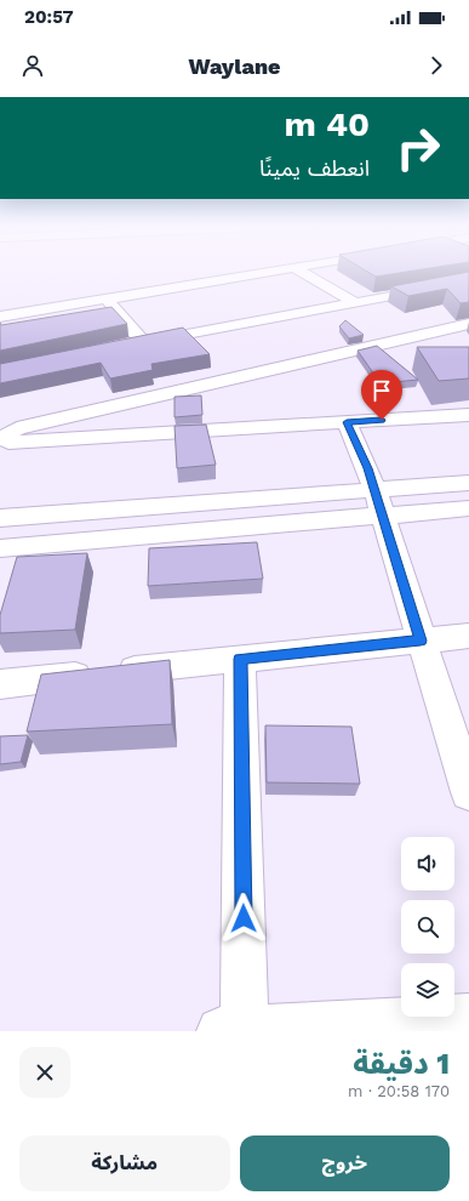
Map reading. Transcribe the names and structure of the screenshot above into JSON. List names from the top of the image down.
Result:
{
  "page": {
    "status": "20:57",
    "header": "Waylane",
    "turn": ["40 m", "انعطف يمينًا"],
    "heading": ["1 دقيقة", "170 m · 20:58"],
    "buttons": ["خروج", "مشاركة"]
  }
}
